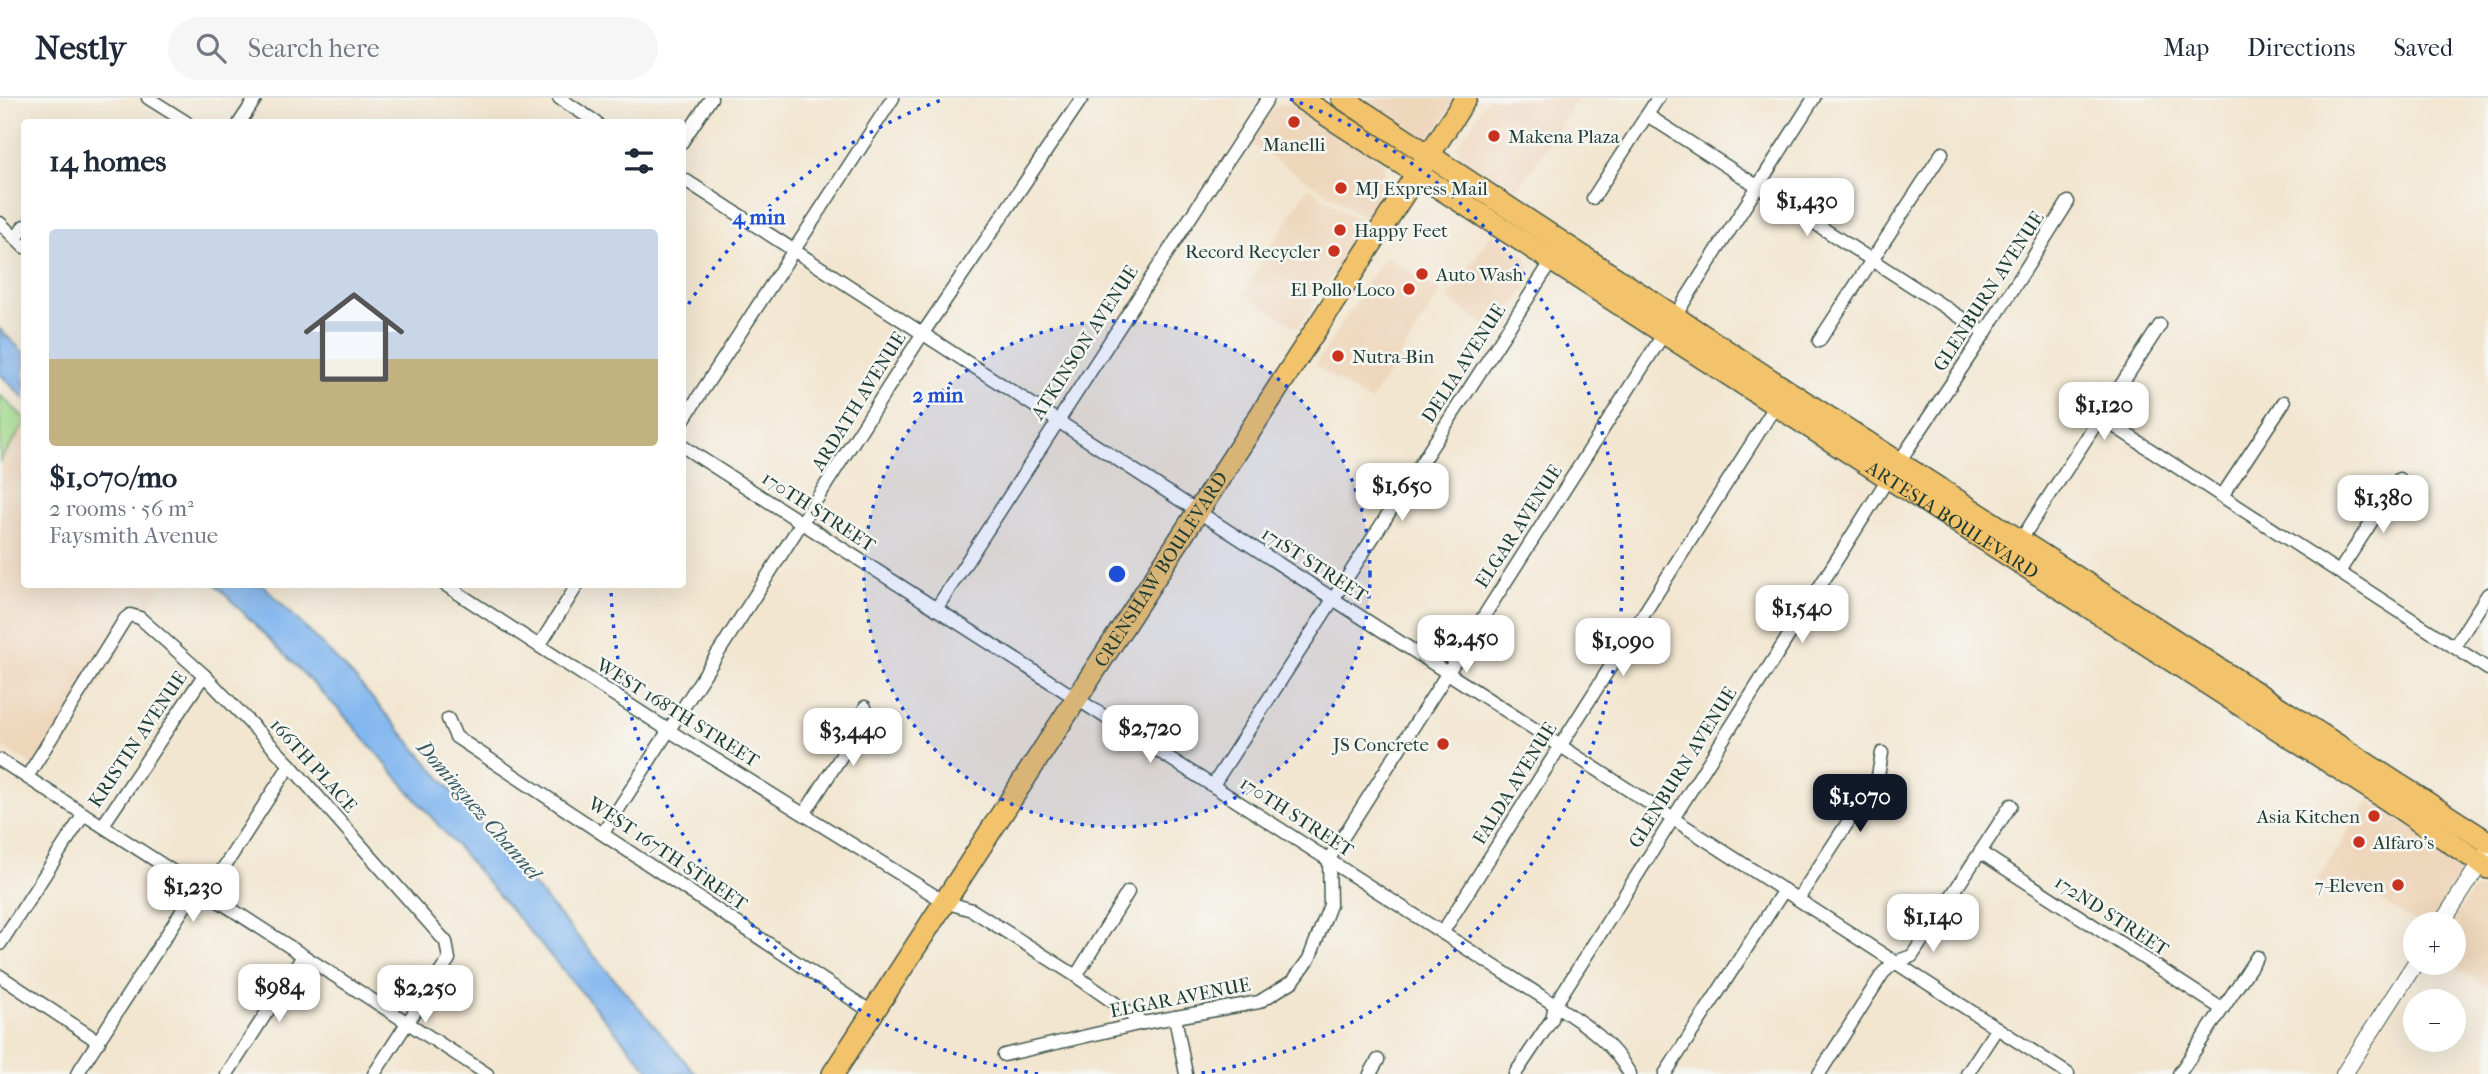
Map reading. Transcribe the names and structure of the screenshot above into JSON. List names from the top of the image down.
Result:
{
  "streets": {
    "main road": ["ARTESIA BOULEVARD", "CRENSHAW BOULEVARD"],
    "street": [
      "GLENBURN AVENUE",
      "ATKINSON AVENUE",
      "DELIA AVENUE",
      "ARDATH AVENUE",
      "170TH STREET",
      "ELGAR AVENUE",
      "171ST STREET",
      "WEST 168TH STREET",
      "KRISTIN AVENUE",
      "166TH PLACE",
      "FALDA AVENUE",
      "WEST 167TH STREET",
      "172ND STREET"
    ]
  },
  "crossings": [
    ["GLENBURN AVENUE", "170TH STREET"],
    ["GLENBURN AVENUE", "ARTESIA BOULEVARD"],
    ["GLENBURN AVENUE", "171ST STREET"],
    ["ATKINSON AVENUE", "170TH STREET"],
    ["ATKINSON AVENUE", "171ST STREET"],
    ["DELIA AVENUE", "170TH STREET"],
    ["DELIA AVENUE", "ARTESIA BOULEVARD"],
    ["DELIA AVENUE", "171ST STREET"],
    ["ARDATH AVENUE", "170TH STREET"],
    ["ARDATH AVENUE", "171ST STREET"],
    ["ARDATH AVENUE", "WEST 168TH STREET"],
    ["ARDATH AVENUE", "WEST 167TH STREET"],
    ["170TH STREET", "ELGAR AVENUE"],
    ["170TH STREET", "CRENSHAW BOULEVARD"],
    ["170TH STREET", "FALDA AVENUE"],
    ["ARTESIA BOULEVARD", "ELGAR AVENUE"],
    ["ARTESIA BOULEVARD", "CRENSHAW BOULEVARD"],
    ["ARTESIA BOULEVARD", "FALDA AVENUE"],
    ["ELGAR AVENUE", "171ST STREET"],
    ["ELGAR AVENUE", "WEST 168TH STREET"],
    ["171ST STREET", "CRENSHAW BOULEVARD"],
    ["171ST STREET", "FALDA AVENUE"],
    ["CRENSHAW BOULEVARD", "WEST 168TH STREET"],
    ["CRENSHAW BOULEVARD", "WEST 167TH STREET"],
    ["KRISTIN AVENUE", "166TH PLACE"]
  ],
  "water": ["Dominguez Channel"],
  "places": [
    "Manelli",
    "Makena Plaza",
    "MJ Express Mail",
    "Happy Feet",
    "Record Recycler",
    "Auto Wash",
    "El Pollo Loco",
    "Nutra-Bin",
    "JS Concrete",
    "Asia Kitchen",
    "Alfaro's",
    "7-Eleven"
  ],
  "page": {
    "header": "Nestly",
    "search": "Search here",
    "nav": ["Map", "Directions", "Saved"],
    "heading": "14 homes",
    "price": [
      "$1,430",
      "$1,120",
      "$1,650",
      "$1,380",
      "$1,540",
      "$2,450",
      "$1,090",
      "$2,720",
      "$3,440",
      "$1,070",
      "$1,230",
      "$1,140",
      "$984",
      "$2,250"
    ],
    "list": [
      {
        "name": "$1,070/mo",
        "note": "2 rooms · 56 m² · Faysmith Avenue"
      }
    ],
    "map_buttons": ["+", "−"]
  },
  "rings": ["4 min", "2 min"]
}
